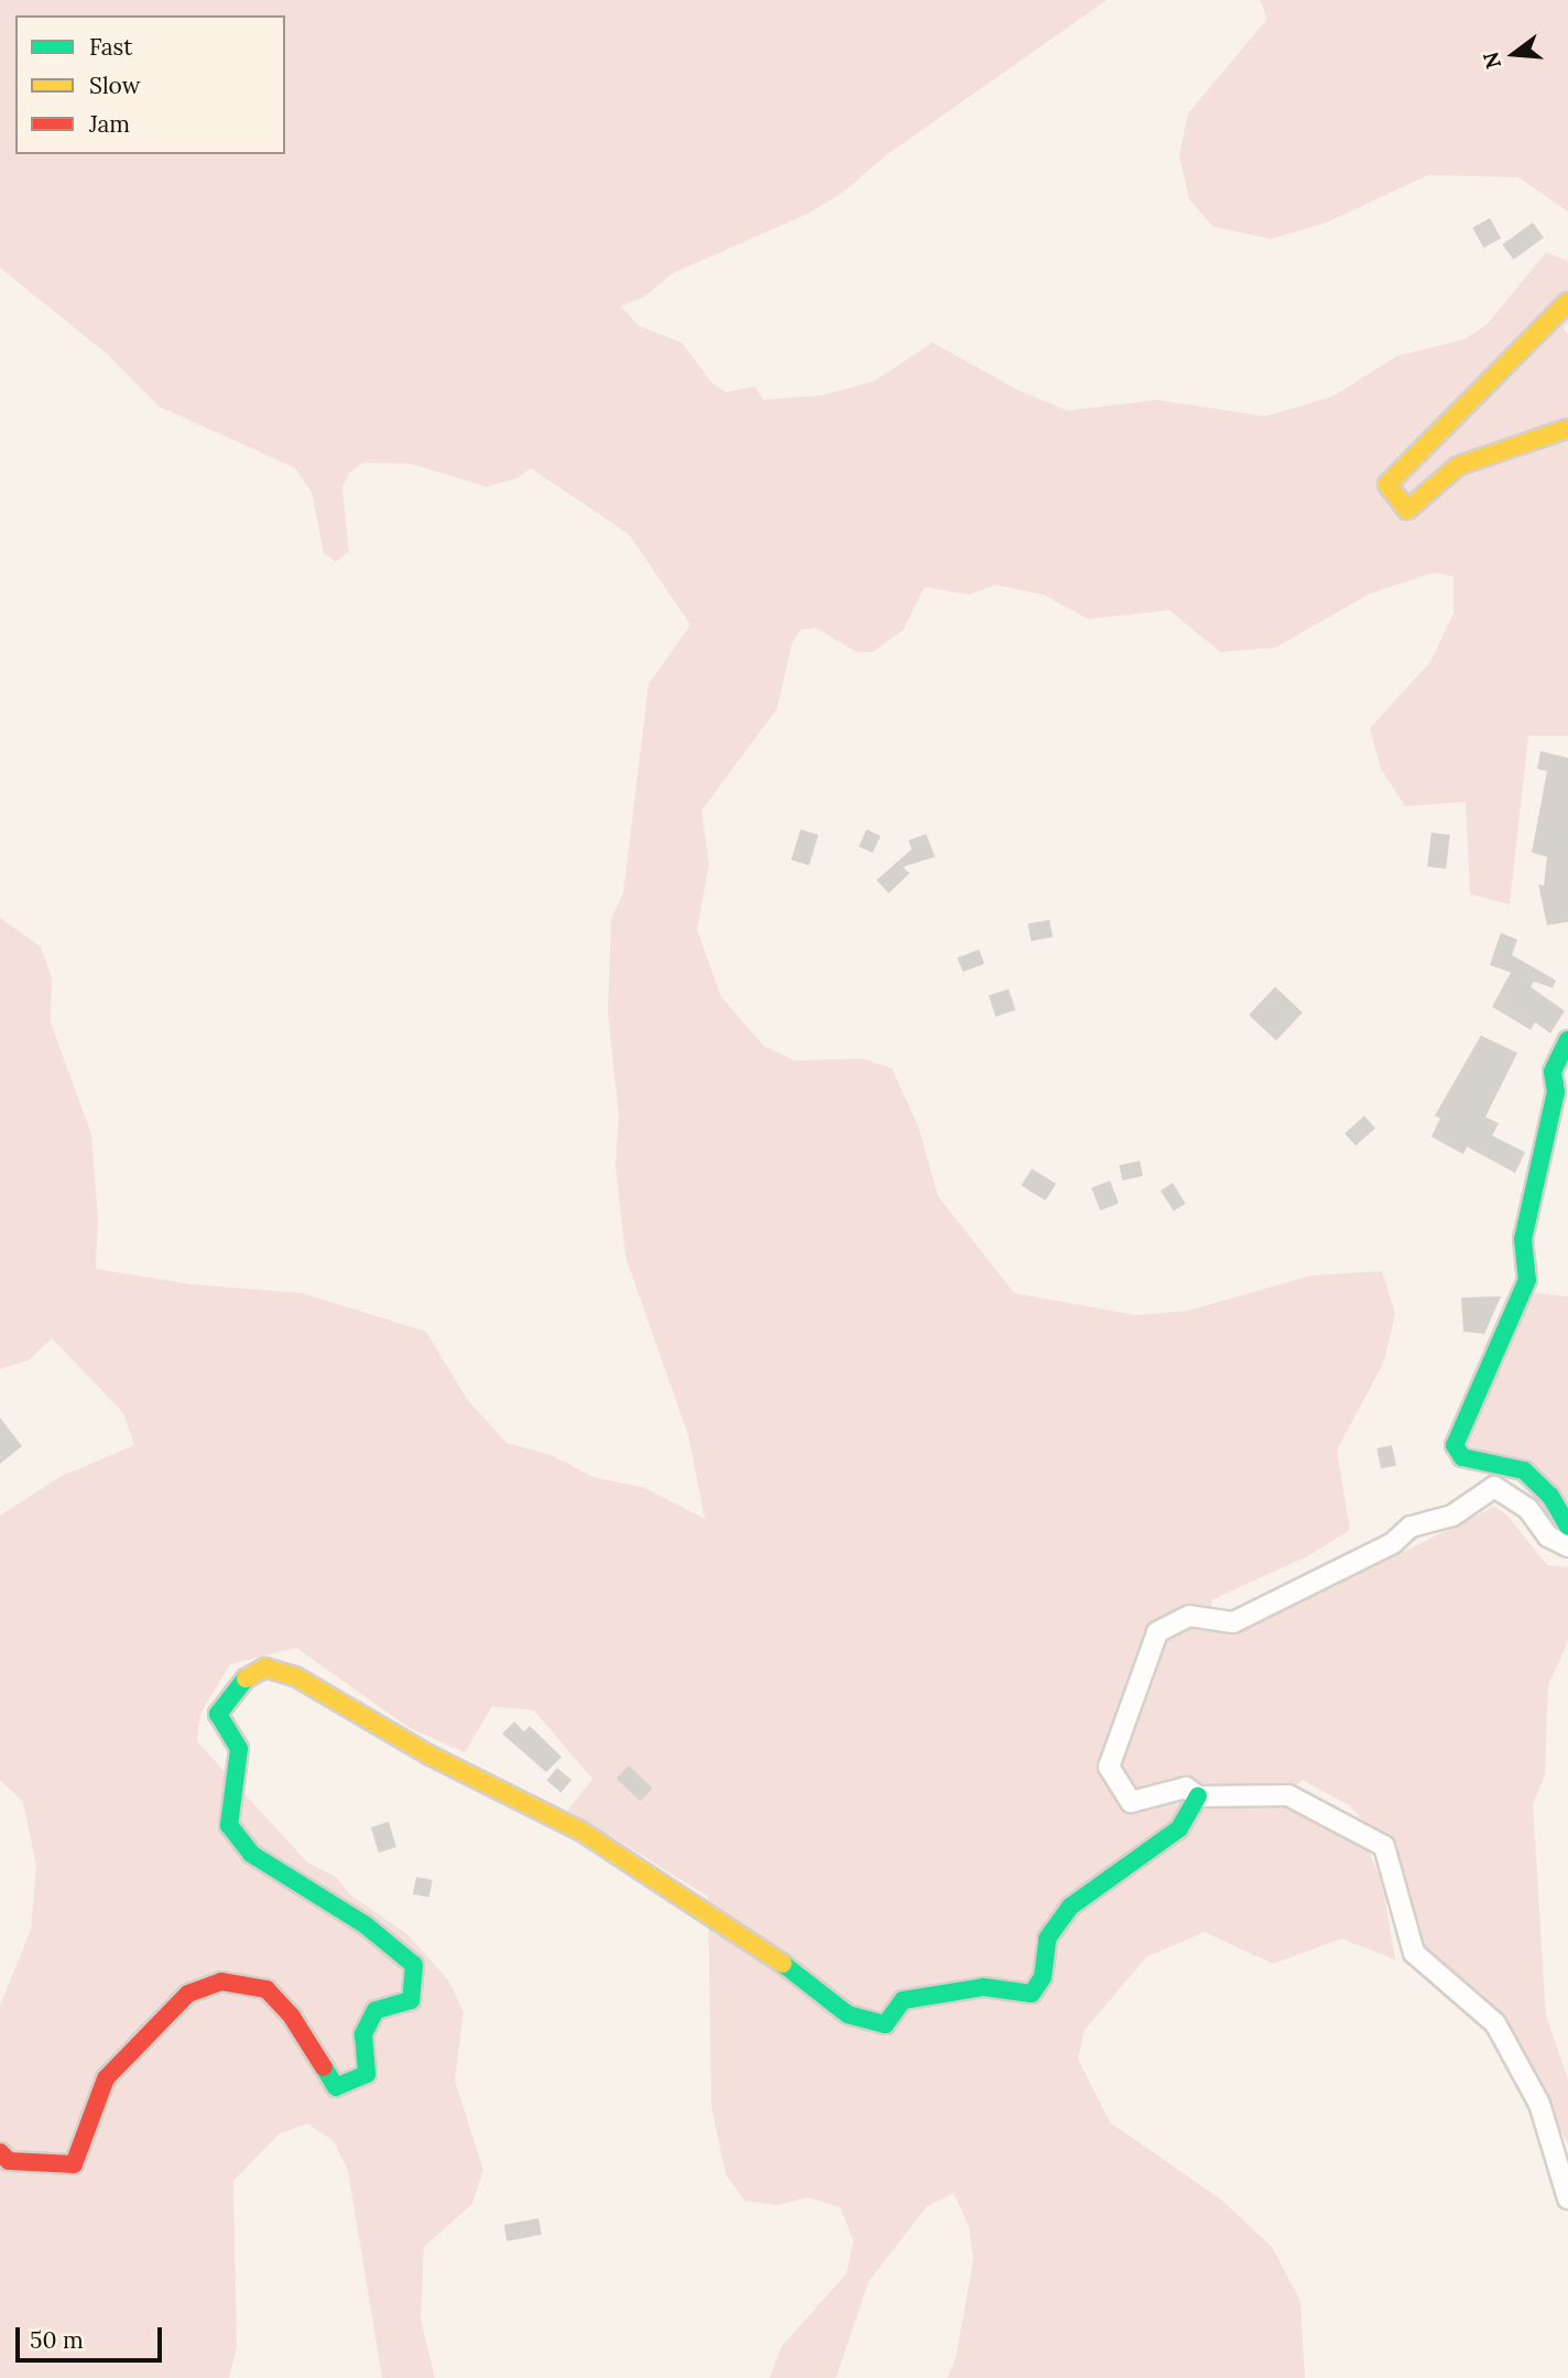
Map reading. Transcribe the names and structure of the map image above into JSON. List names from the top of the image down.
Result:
{
  "legend": ["Fast", "Slow", "Jam"],
  "scale_bar": "50 m",
  "north": "left"
}
